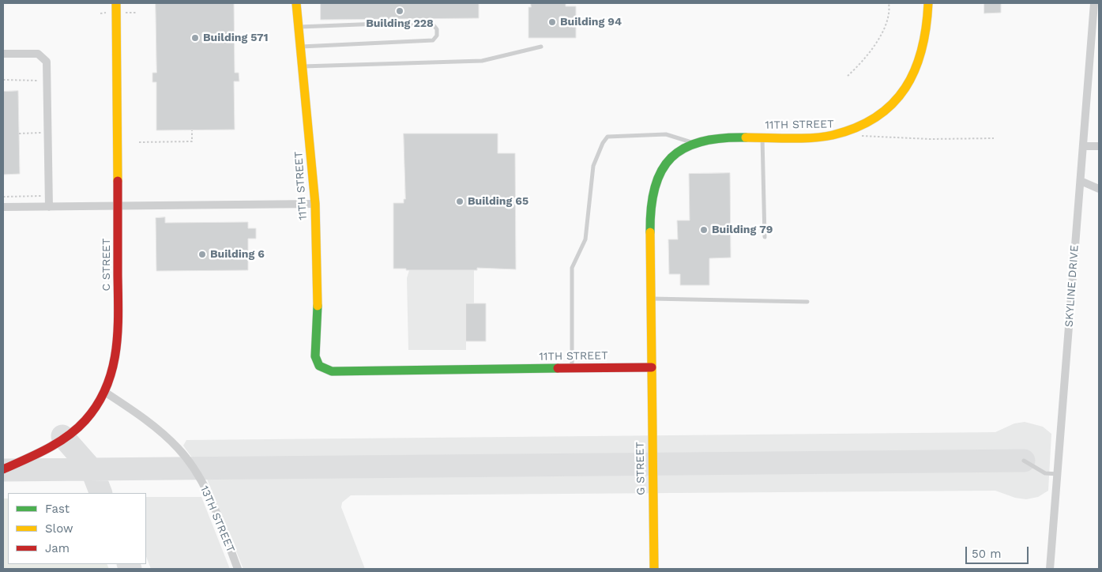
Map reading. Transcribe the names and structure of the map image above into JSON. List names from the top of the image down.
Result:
{
  "streets": {
    "street": [
      "11TH STREET",
      "C STREET",
      "SKYLINE DRIVE",
      "G STREET",
      "13TH STREET"
    ]
  },
  "crossings": [
    ["11TH STREET", "G STREET"],
    ["C STREET", "13TH STREET"]
  ],
  "places": [
    "Building 228",
    "Building 94",
    "Building 571",
    "Building 65",
    "Building 79",
    "Building 6"
  ],
  "legend": ["Fast", "Slow", "Jam"],
  "scale_bar": "50 m"
}
